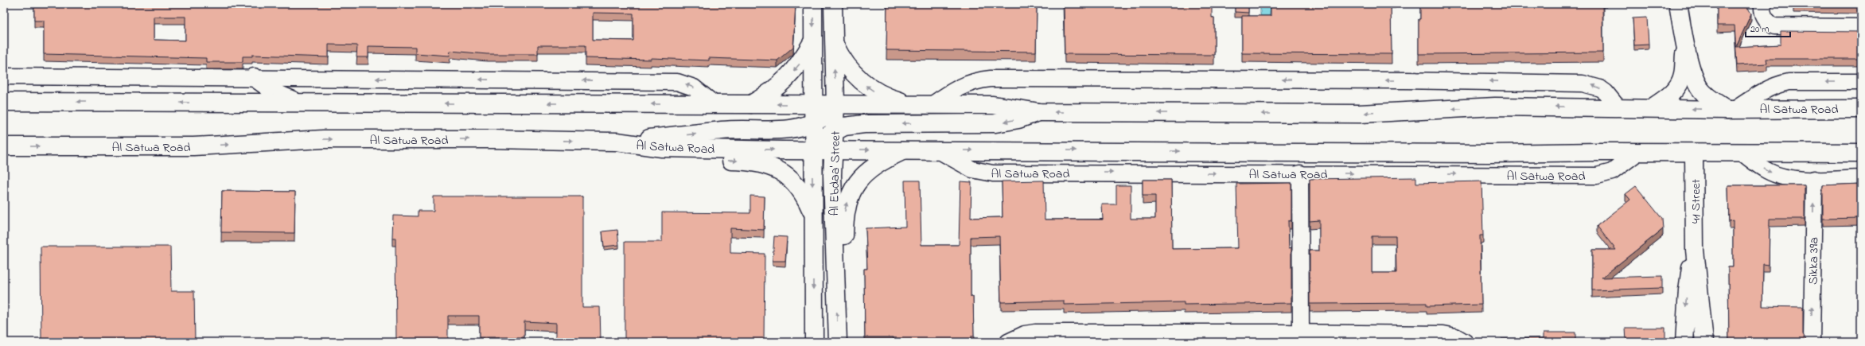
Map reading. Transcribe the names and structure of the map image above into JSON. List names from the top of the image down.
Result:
{
  "streets": {
    "main road": ["Al Satwa Road", "Al Ebdaa' Street", "41 Street"],
    "street": ["Sikka 39a"]
  },
  "crossings": [
    ["Al Satwa Road", "Al Ebdaa' Street"],
    ["Al Satwa Road", "41 Street"]
  ],
  "one_way": ["Sikka 39a"],
  "scale_bar": "20 m"
}
